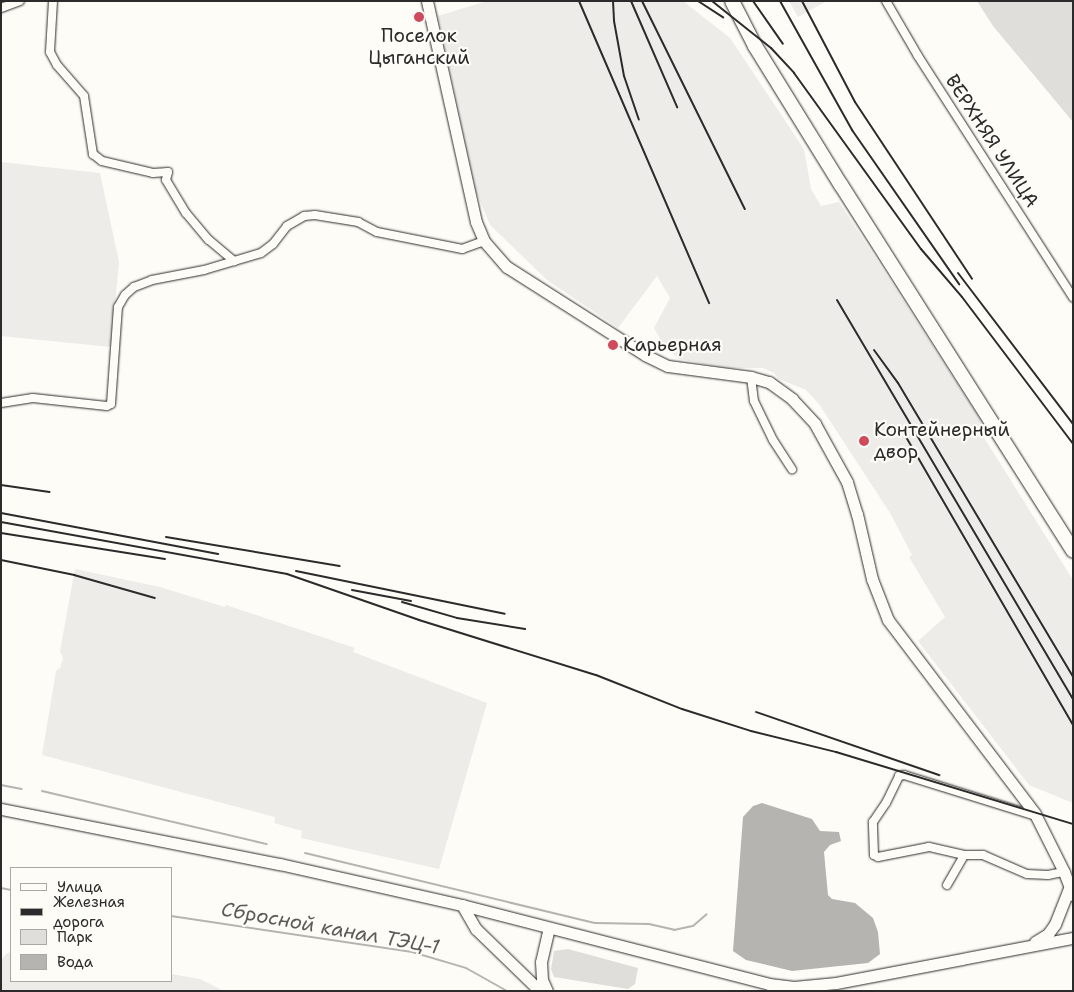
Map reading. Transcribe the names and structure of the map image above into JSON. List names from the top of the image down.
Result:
{
  "streets": {
    "street": ["ВЕРХНЯЯ УЛИЦА"]
  },
  "water": ["Сбросной канал ТЭЦ-1"],
  "places": ["Поселок Цыганский", "Карьерная", "Контейнерный двор"],
  "legend": [
    "Улица",
    "Железная дорога",
    "Парк",
    "Вода"
  ]
}
